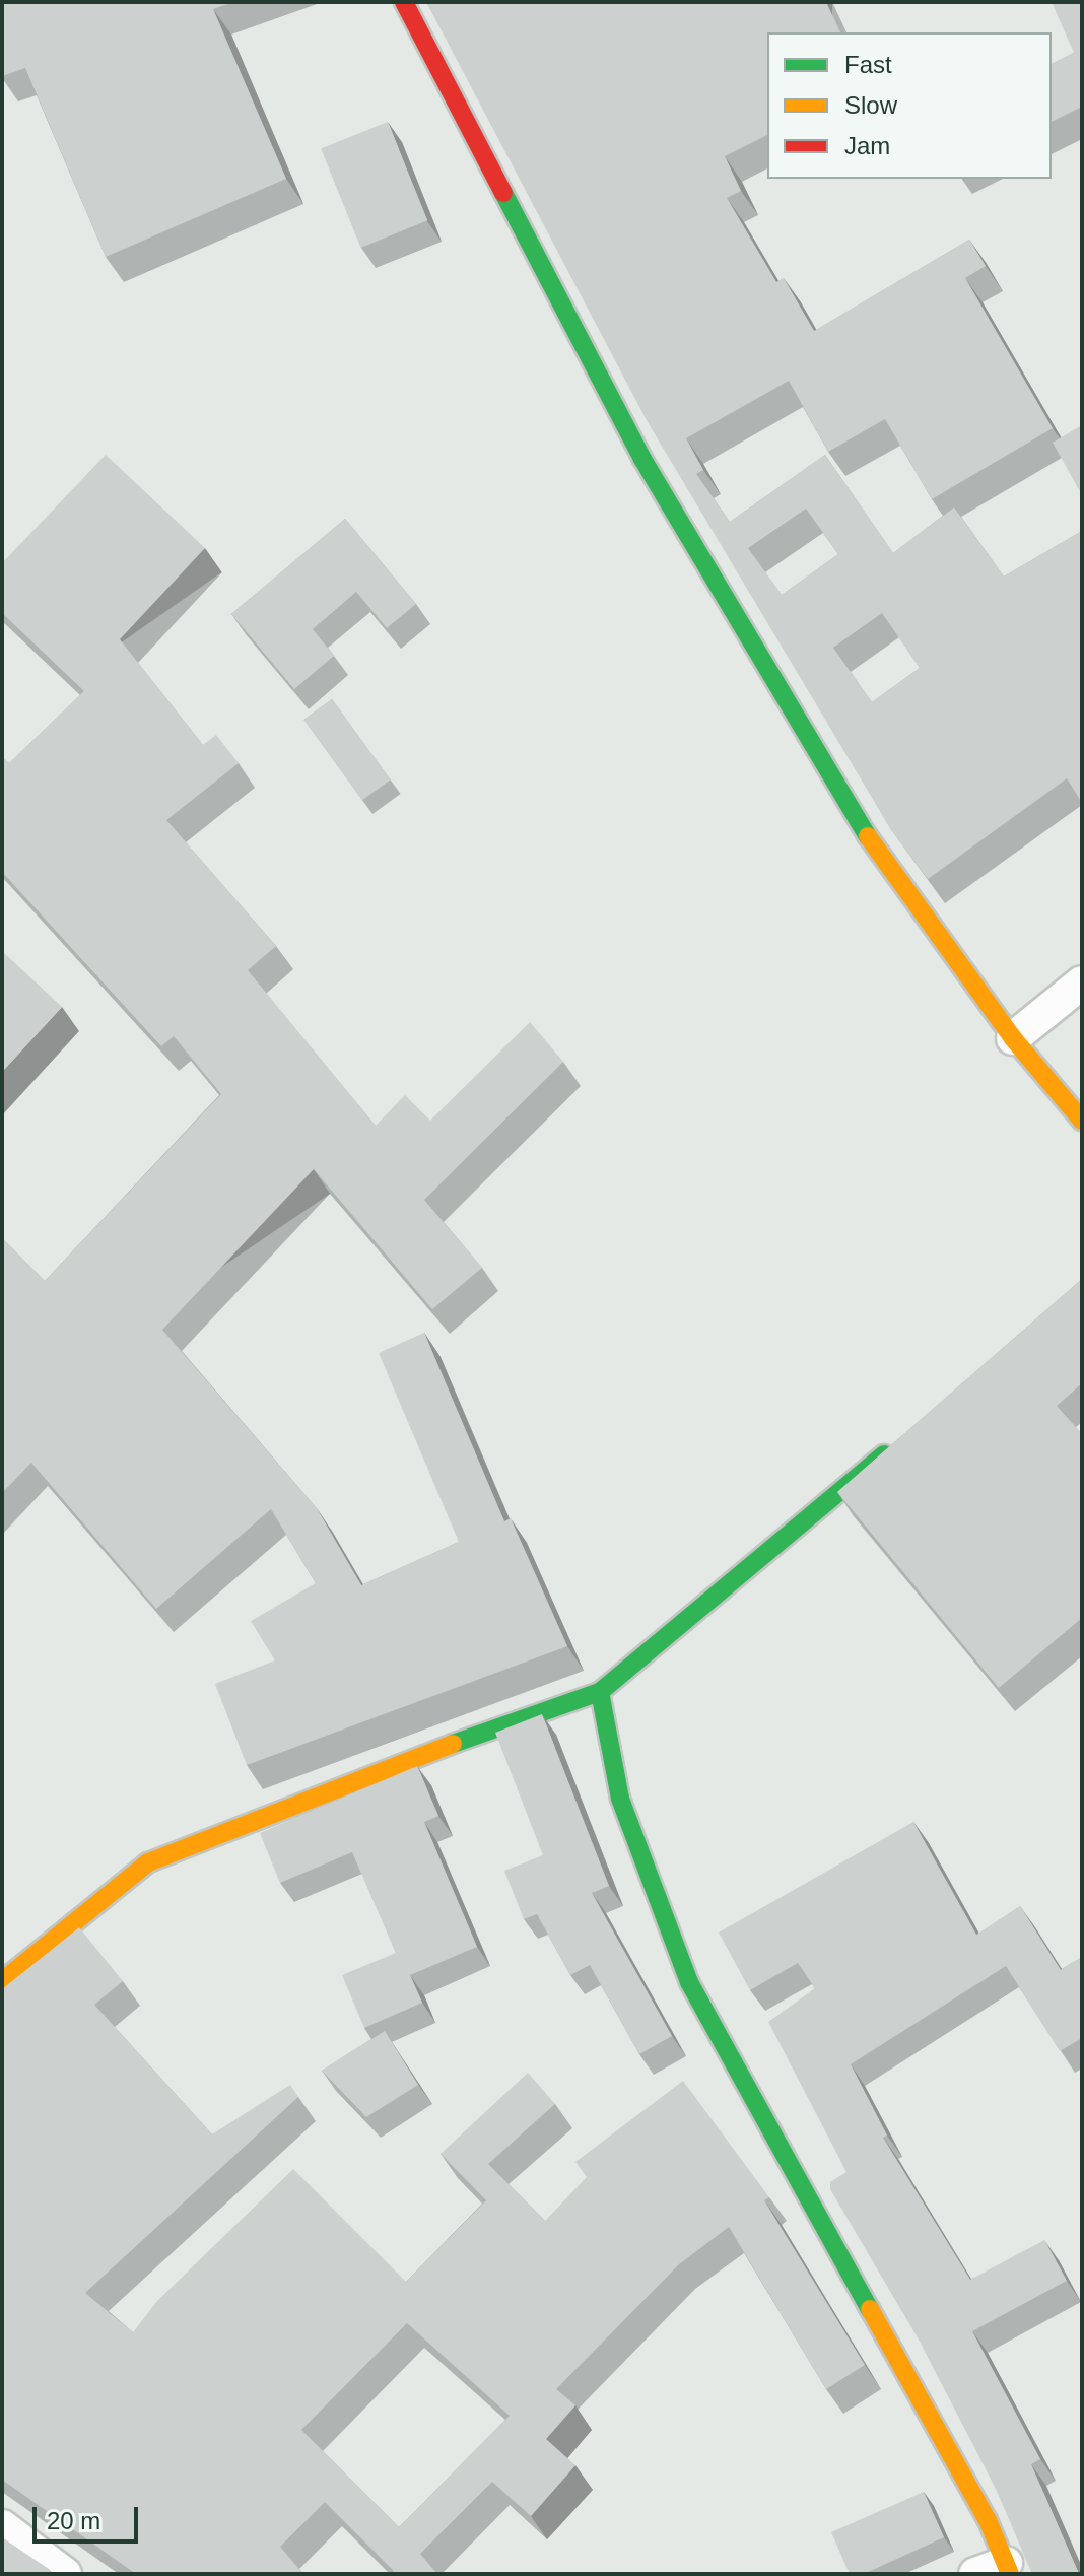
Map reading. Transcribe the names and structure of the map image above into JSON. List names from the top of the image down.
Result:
{
  "legend": ["Fast", "Slow", "Jam"],
  "scale_bar": "20 m"
}
